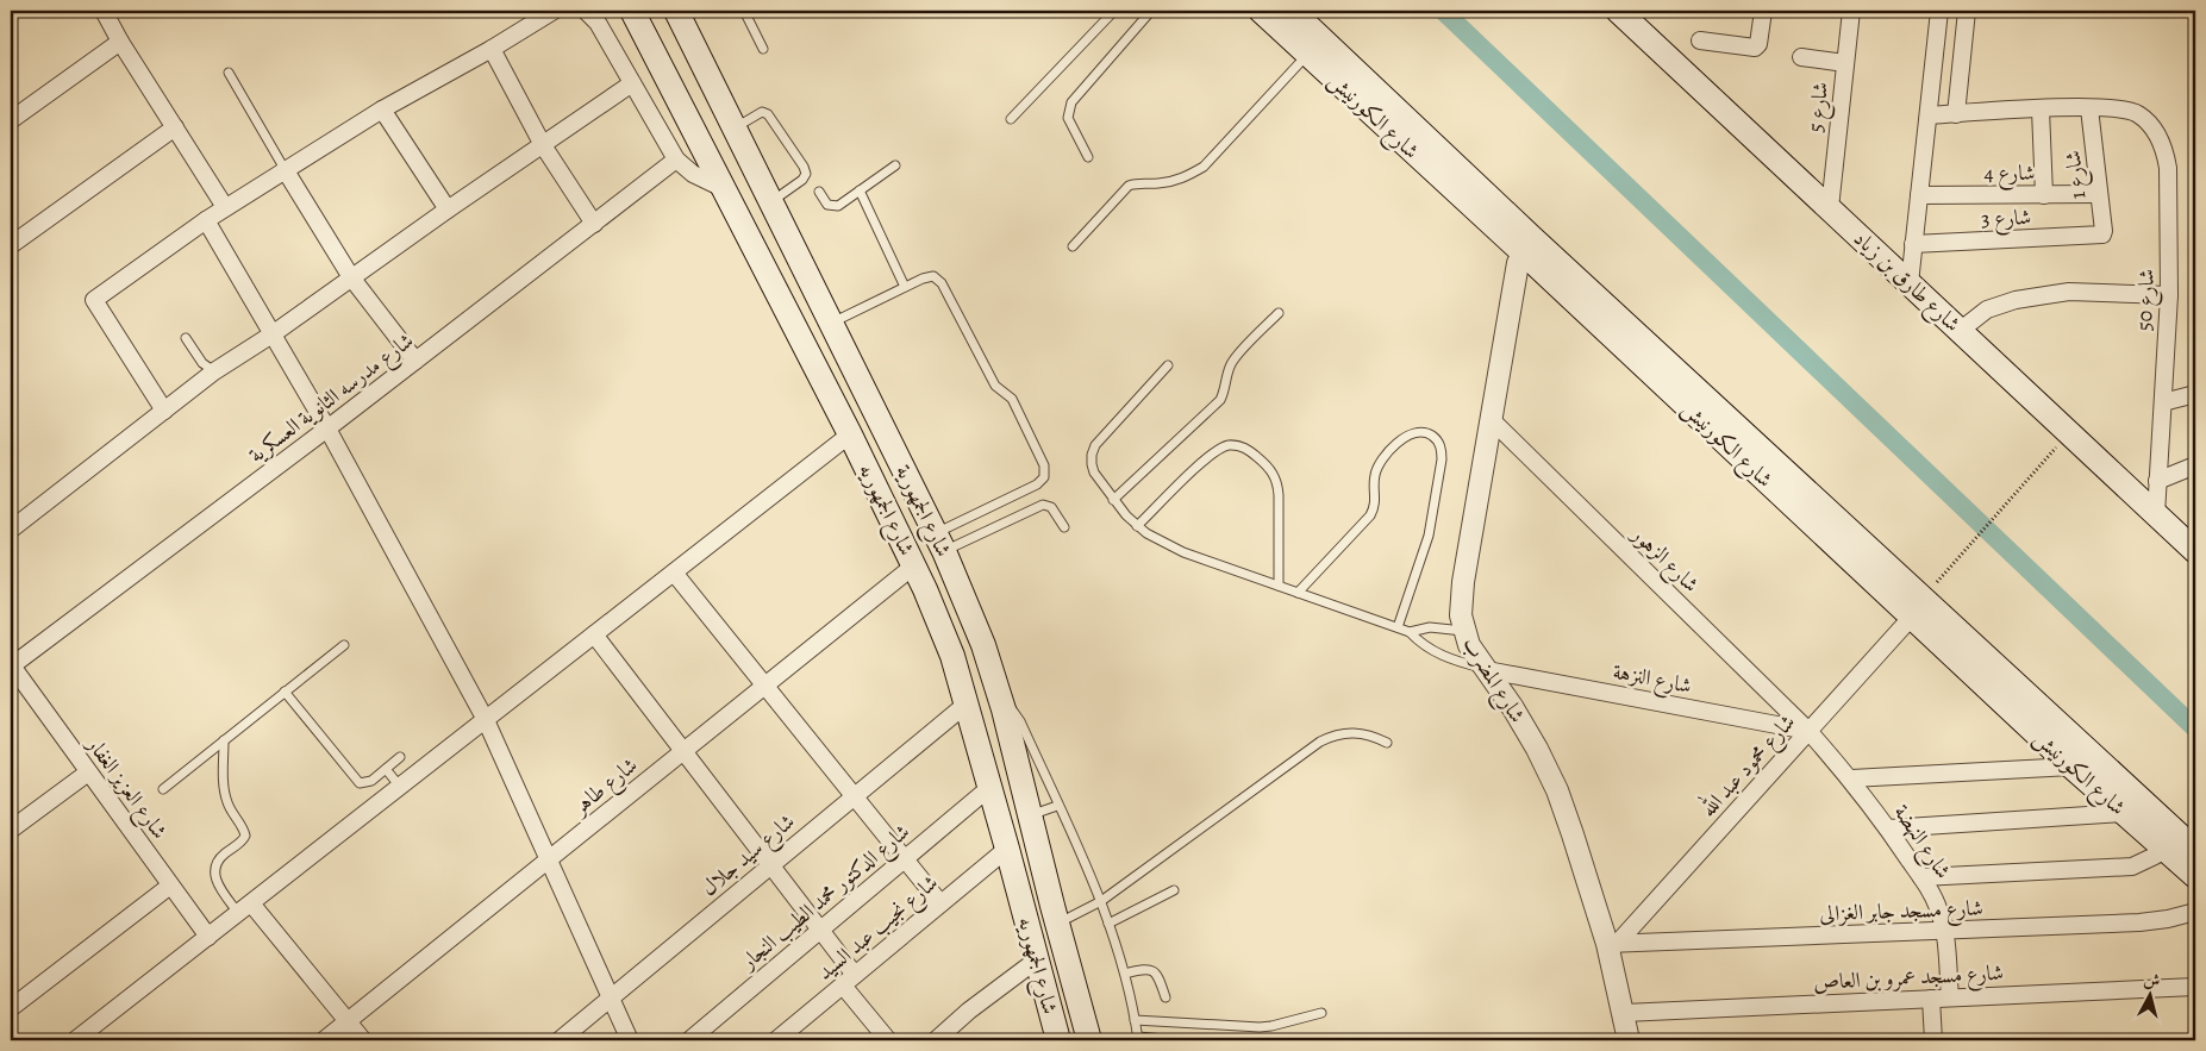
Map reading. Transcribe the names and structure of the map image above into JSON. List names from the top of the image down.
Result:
{
  "streets": {
    "main road": [
      "شارع الكورنيش",
      "شارع طارق بن زياد",
      "شارع الجمهوريه",
      "شارع الجمهورية"
    ],
    "street": [
      "شارع 5",
      "شارع 4",
      "شارع 1",
      "شارع 3",
      "شارع 50",
      "شارع مدرسه الثانوية العسكرية",
      "شارع الزهور",
      "شارع النزهة",
      "شارع المضرب",
      "شارع محمود عبد الله",
      "شارع طاهر",
      "شارع العزيز الغفار",
      "شارع النهضة",
      "شارع سيد جلال",
      "شارع الدكتور محمد الطيب النجار",
      "شارع مسجد جابر الغزالى",
      "شارع نجيب عبد السيد",
      "شارع مسجد عمرو بن العاص"
    ]
  },
  "crossings": [
    ["شارع 5", "شارع طارق بن زياد"],
    ["شارع الكورنيش", "شارع المضرب"],
    ["شارع الكورنيش", "شارع محمود عبد الله"],
    ["شارع 4", "شارع 1"],
    ["شارع 1", "شارع 3"],
    ["شارع 1", "شارع 50"],
    ["شارع طارق بن زياد", "شارع 50"],
    ["شارع مدرسه الثانوية العسكرية", "شارع العزيز الغفار"],
    ["شارع الجمهوريه", "شارع طاهر"],
    ["شارع الجمهوريه", "شارع سيد جلال"],
    ["شارع الجمهوريه", "شارع الدكتور محمد الطيب النجار"],
    ["شارع الجمهوريه", "شارع نجيب عبد السيد"],
    ["شارع الزهور", "شارع النزهة"],
    ["شارع الزهور", "شارع المضرب"],
    ["شارع الزهور", "شارع محمود عبد الله"],
    ["شارع الزهور", "شارع النهضة"],
    ["شارع النزهة", "شارع المضرب"],
    ["شارع النزهة", "شارع محمود عبد الله"],
    ["شارع النزهة", "شارع النهضة"],
    ["شارع المضرب", "شارع محمود عبد الله"],
    ["شارع المضرب", "شارع مسجد جابر الغزالى"],
    ["شارع المضرب", "شارع مسجد عمرو بن العاص"],
    ["شارع محمود عبد الله", "شارع النهضة"],
    ["شارع محمود عبد الله", "شارع مسجد جابر الغزالى"],
    ["شارع النهضة", "شارع مسجد جابر الغزالى"],
    ["شارع النهضة", "شارع مسجد عمرو بن العاص"]
  ],
  "north": "top"
}
